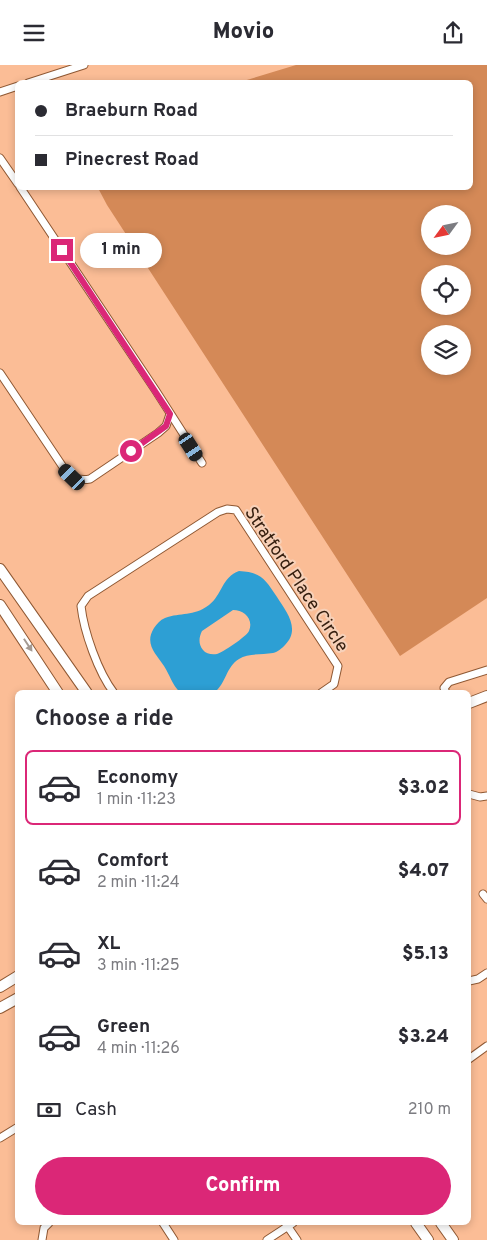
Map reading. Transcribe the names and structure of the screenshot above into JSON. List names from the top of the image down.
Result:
{
  "streets": {
    "street": ["Stratford Place Circle"]
  },
  "north": "bottom left",
  "page": {
    "header": "Movio",
    "banner": ["Braeburn Road", "Pinecrest Road"],
    "bubble": "1 min",
    "heading": "Choose a ride",
    "list": [
      {
        "name": "Economy",
        "note": "1 min · 11:23",
        "value": "$3.02"
      },
      {
        "name": "Comfort",
        "note": "2 min · 11:24",
        "value": "$4.07"
      },
      {
        "name": "XL",
        "note": "3 min · 11:25",
        "value": "$5.13"
      },
      {
        "name": "Green",
        "note": "4 min · 11:26",
        "value": "$3.24"
      }
    ],
    "pay": ["Cash", "210 m"],
    "buttons": "Confirm"
  }
}
